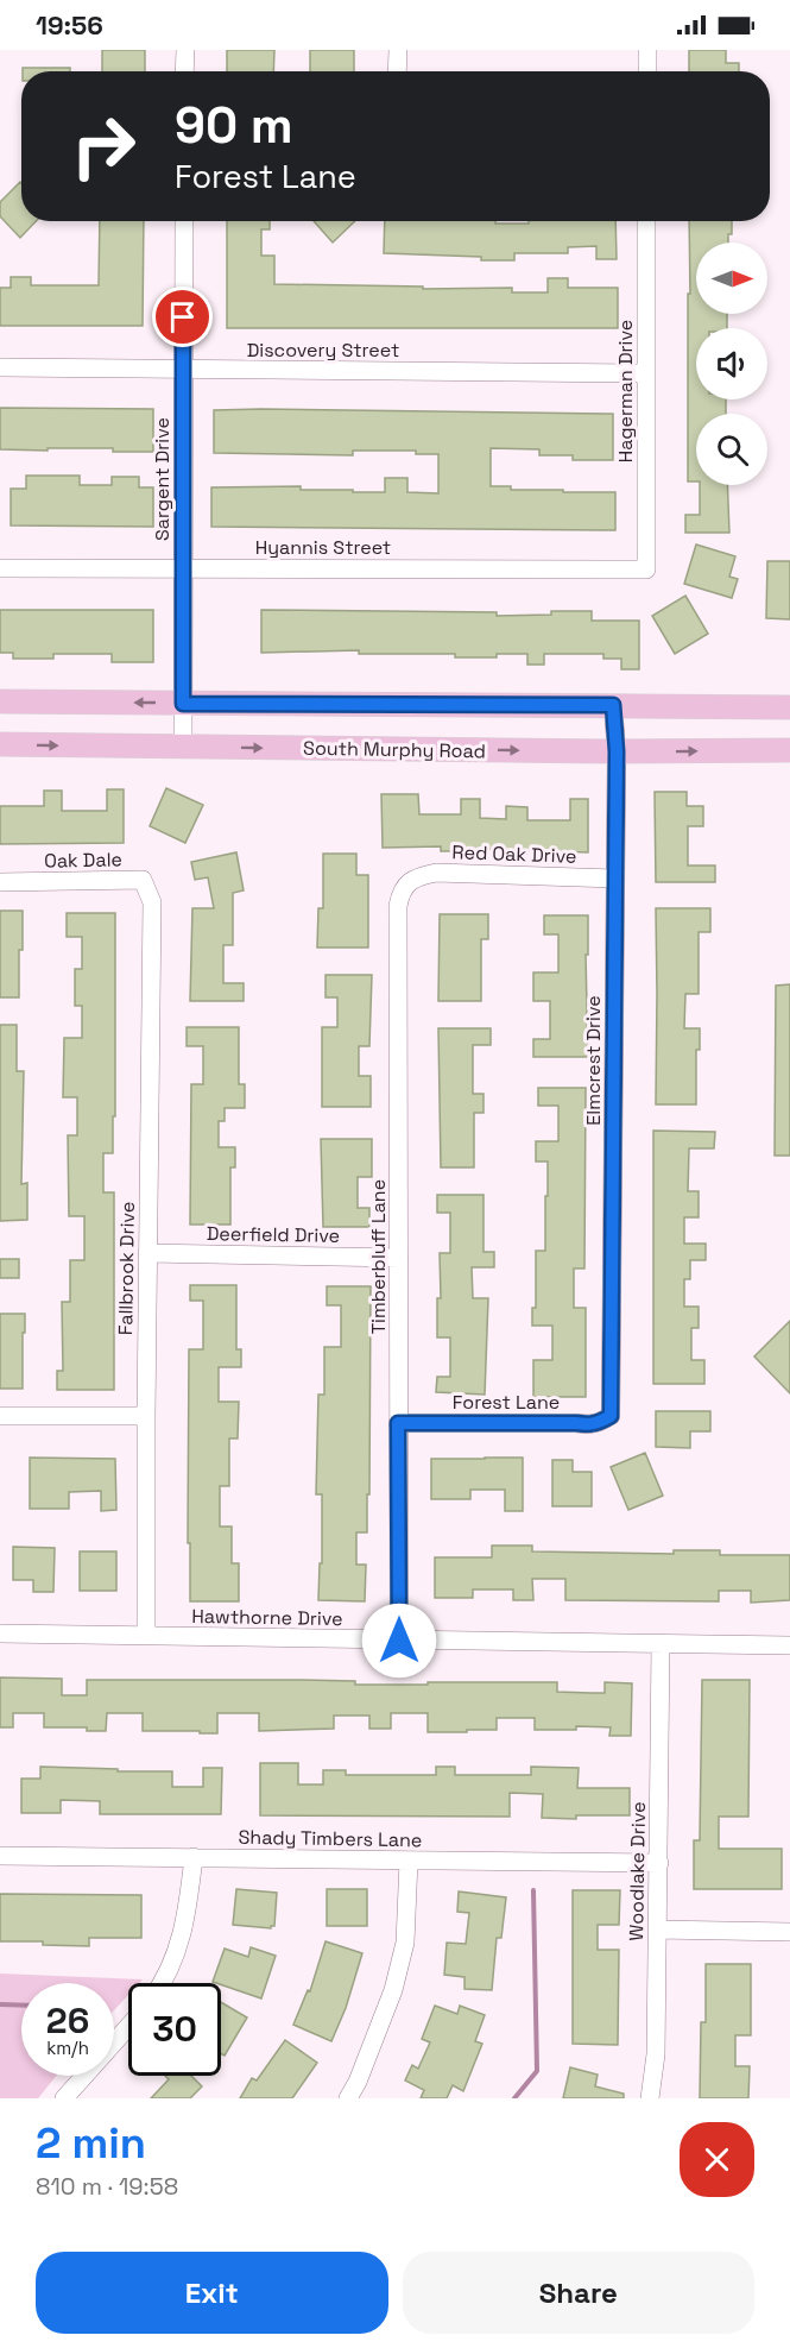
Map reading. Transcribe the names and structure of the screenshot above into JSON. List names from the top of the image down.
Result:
{
  "streets": {
    "main road": ["South Murphy Road"],
    "street": [
      "Discovery Street",
      "Hagerman Drive",
      "Sargent Drive",
      "Hyannis Street",
      "Red Oak Drive",
      "Oak Dale",
      "Elmcrest Drive",
      "Deerfield Drive",
      "Timberbluff Lane",
      "Fallbrook Drive",
      "Forest Lane",
      "Hawthorne Drive",
      "Shady Timbers Lane",
      "Woodlake Drive"
    ]
  },
  "crossings": [
    ["Discovery Street", "Hagerman Drive"],
    ["Discovery Street", "Sargent Drive"],
    ["Hagerman Drive", "Hyannis Street"],
    ["Sargent Drive", "Hyannis Street"],
    ["Sargent Drive", "South Murphy Road"],
    ["South Murphy Road", "Elmcrest Drive"],
    ["Red Oak Drive", "Elmcrest Drive"],
    ["Red Oak Drive", "Timberbluff Lane"],
    ["Oak Dale", "Fallbrook Drive"],
    ["Elmcrest Drive", "Forest Lane"],
    ["Deerfield Drive", "Timberbluff Lane"],
    ["Deerfield Drive", "Fallbrook Drive"],
    ["Timberbluff Lane", "Forest Lane"],
    ["Timberbluff Lane", "Hawthorne Drive"],
    ["Fallbrook Drive", "Hawthorne Drive"],
    ["Hawthorne Drive", "Woodlake Drive"],
    ["Shady Timbers Lane", "Woodlake Drive"]
  ],
  "north": "right",
  "page": {
    "status": "19:56",
    "turn": ["90 m", "Forest Lane"],
    "speed": "26 km/h",
    "limit": "30",
    "heading": ["2 min", "810 m · 19:58"],
    "buttons": ["Exit", "Share"]
  }
}
